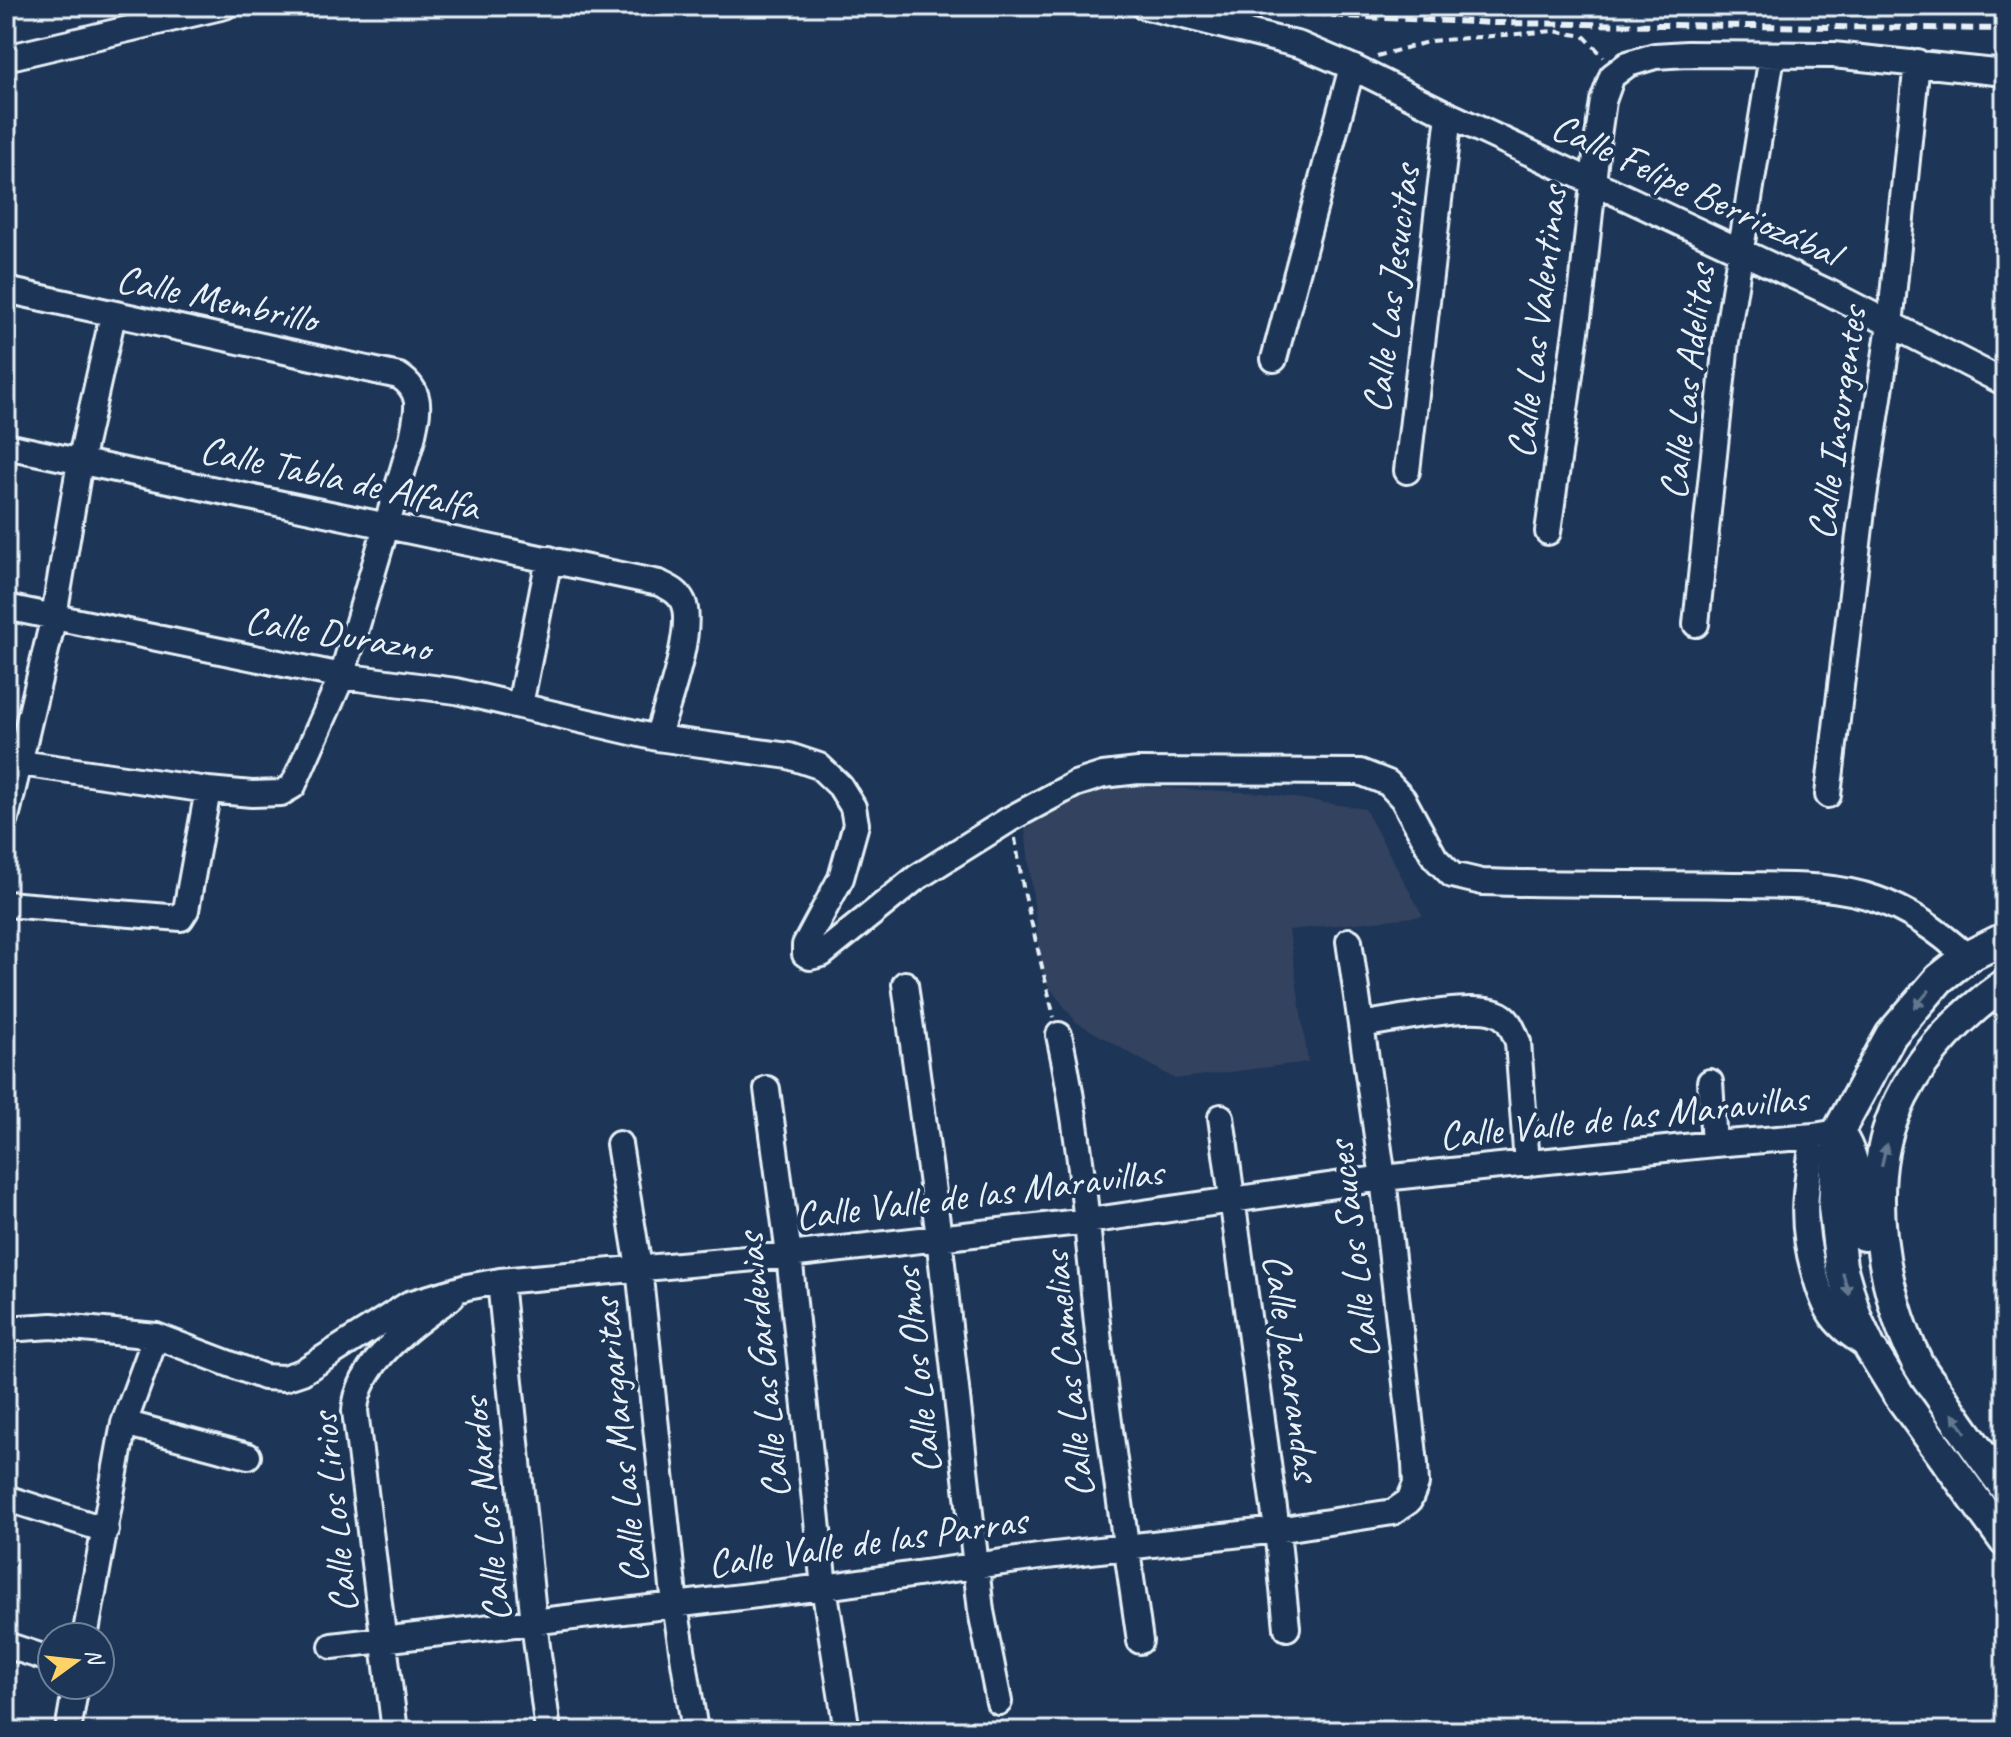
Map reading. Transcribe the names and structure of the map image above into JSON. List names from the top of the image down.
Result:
{
  "streets": {
    "street": [
      "Calle Felipe Berriozábal",
      "Calle Las Jesucitas",
      "Calle Membrillo",
      "Calle Las Valentinas",
      "Calle Las Adelitas",
      "Calle Insurgentes",
      "Calle Tabla de Alfalfa",
      "Calle Durazno",
      "Calle Valle de las Maravillas",
      "Calle Los Sauces",
      "Calle Las Gardenias",
      "Calle Jacarandas",
      "Calle Los Olmos",
      "Calle Las Camelias",
      "Calle Las Margaritas",
      "Calle Los Nardos",
      "Calle Los Lirios",
      "Calle Valle de las Parras"
    ]
  },
  "crossings": [
    ["Calle Felipe Berriozábal", "Calle Las Jesucitas"],
    ["Calle Felipe Berriozábal", "Calle Las Valentinas"],
    ["Calle Felipe Berriozábal", "Calle Las Adelitas"],
    ["Calle Felipe Berriozábal", "Calle Insurgentes"],
    ["Calle Membrillo", "Calle Tabla de Alfalfa"],
    ["Calle Tabla de Alfalfa", "Calle Durazno"],
    ["Calle Valle de las Maravillas", "Calle Los Sauces"],
    ["Calle Valle de las Maravillas", "Calle Las Gardenias"],
    ["Calle Valle de las Maravillas", "Calle Jacarandas"],
    ["Calle Valle de las Maravillas", "Calle Los Olmos"],
    ["Calle Valle de las Maravillas", "Calle Las Camelias"],
    ["Calle Valle de las Maravillas", "Calle Las Margaritas"],
    ["Calle Valle de las Maravillas", "Calle Los Nardos"],
    ["Calle Valle de las Maravillas", "Calle Los Lirios"],
    ["Calle Los Sauces", "Calle Valle de las Parras"],
    ["Calle Las Gardenias", "Calle Valle de las Parras"],
    ["Calle Jacarandas", "Calle Valle de las Parras"],
    ["Calle Los Olmos", "Calle Valle de las Parras"],
    ["Calle Las Camelias", "Calle Valle de las Parras"],
    ["Calle Las Margaritas", "Calle Valle de las Parras"],
    ["Calle Los Nardos", "Calle Valle de las Parras"],
    ["Calle Los Lirios", "Calle Valle de las Parras"]
  ],
  "north": "right"
}
